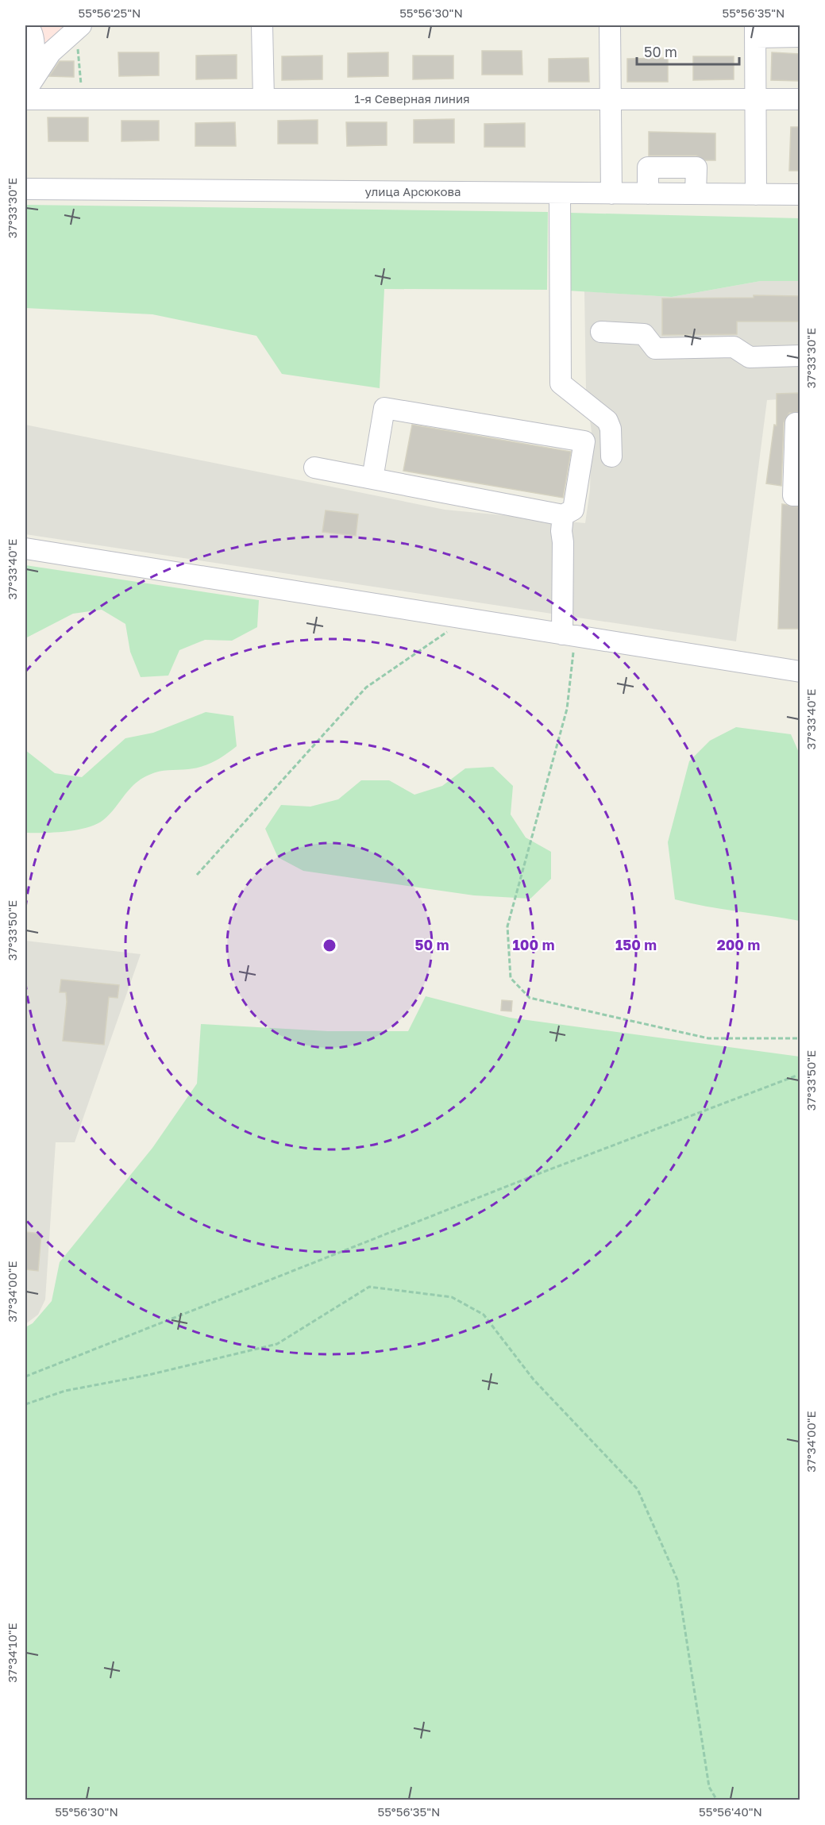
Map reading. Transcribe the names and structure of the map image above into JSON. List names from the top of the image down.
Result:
{
  "streets": {
    "street": ["1-я Северная линия", "улица Арсюкова"]
  },
  "scale_bar": "50 m",
  "coordinates": [
    "55°56'25\"N",
    "55°56'30\"N",
    "55°56'35\"N",
    "37°33'30\"E",
    "37°33'40\"E",
    "37°33'50\"E",
    "37°34'00\"E",
    "37°34'10\"E",
    "55°56'40\"N"
  ],
  "rings": [
    "50 m",
    "100 m",
    "150 m",
    "200 m"
  ]
}
